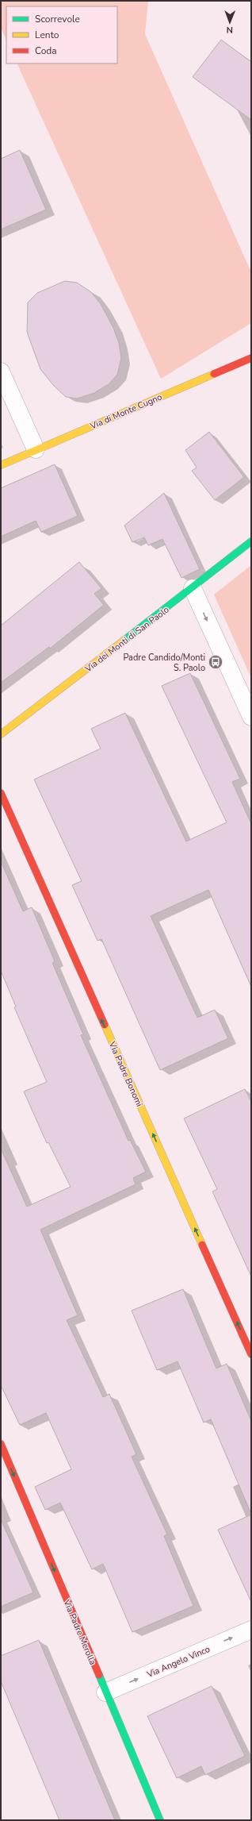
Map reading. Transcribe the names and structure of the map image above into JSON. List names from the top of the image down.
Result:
{
  "streets": {
    "street": [
      "Via di Monte Cugno",
      "Via dei Monti di San Paolo",
      "Via Padre Bonomi",
      "Via Padre Merolla",
      "Via Angelo Vinco"
    ]
  },
  "crossings": [
    ["Via Padre Merolla", "Via Angelo Vinco"]
  ],
  "one_way": ["Via Padre Bonomi", "Via Padre Merolla", "Via Angelo Vinco"],
  "places": {
    "bus stop": ["Padre Candido/Monti S. Paolo"]
  },
  "legend": ["Scorrevole", "Lento", "Coda"],
  "north": "bottom"
}
